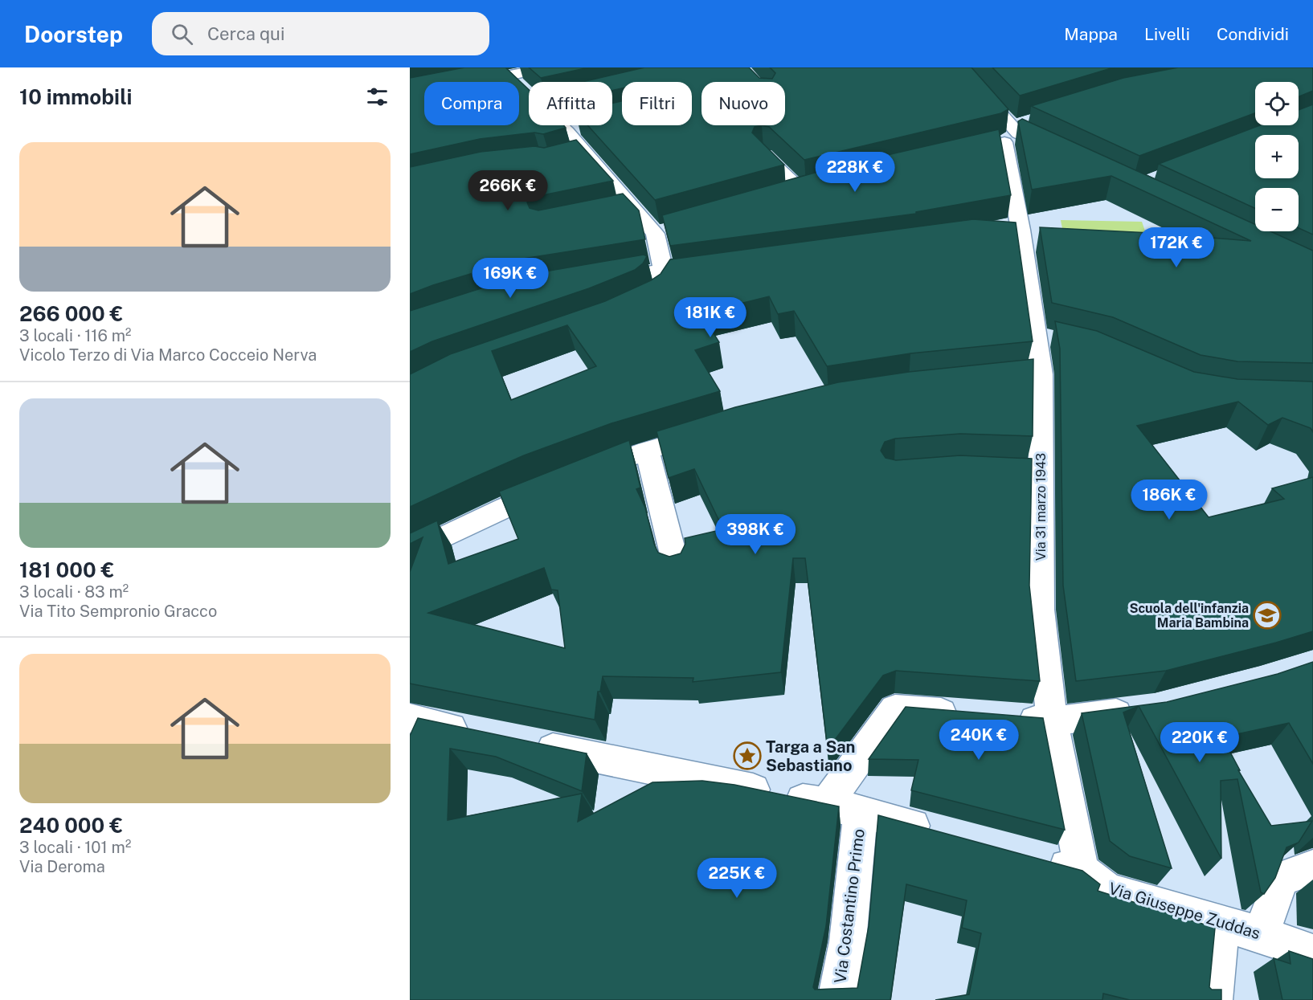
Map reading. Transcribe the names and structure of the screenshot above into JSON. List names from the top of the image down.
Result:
{
  "streets": {
    "street": ["Via 31 marzo 1943", "Via Costantino Primo", "Via Giuseppe Zuddas"]
  },
  "crossings": [
    ["Via 31 marzo 1943", "Via Giuseppe Zuddas"]
  ],
  "places": {
    "school or university": ["Scuola dell'infanzia Maria Bambina"],
    "place": ["Targa a San Sebastiano"]
  },
  "page": {
    "header": "Doorstep",
    "search": "Cerca qui",
    "nav": ["Mappa", "Livelli", "Condividi"],
    "heading": "10 immobili",
    "map_buttons": ["+", "−"],
    "chip": [
      "Compra",
      "Affitta",
      "Filtri",
      "Nuovo"
    ],
    "list": [
      {
        "name": "266 000 €",
        "note": "3 locali · 116 m² · Vicolo Terzo di Via Marco Cocceio Nerva"
      },
      {
        "name": "181 000 €",
        "note": "3 locali · 83 m² · Via Tito Sempronio Gracco"
      },
      {
        "name": "240 000 €",
        "note": "3 locali · 101 m² · Via Deroma"
      }
    ],
    "price": [
      "228K €",
      "266K €",
      "172K €",
      "169K €",
      "181K €",
      "186K €",
      "398K €",
      "240K €",
      "220K €",
      "225K €"
    ]
  }
}
